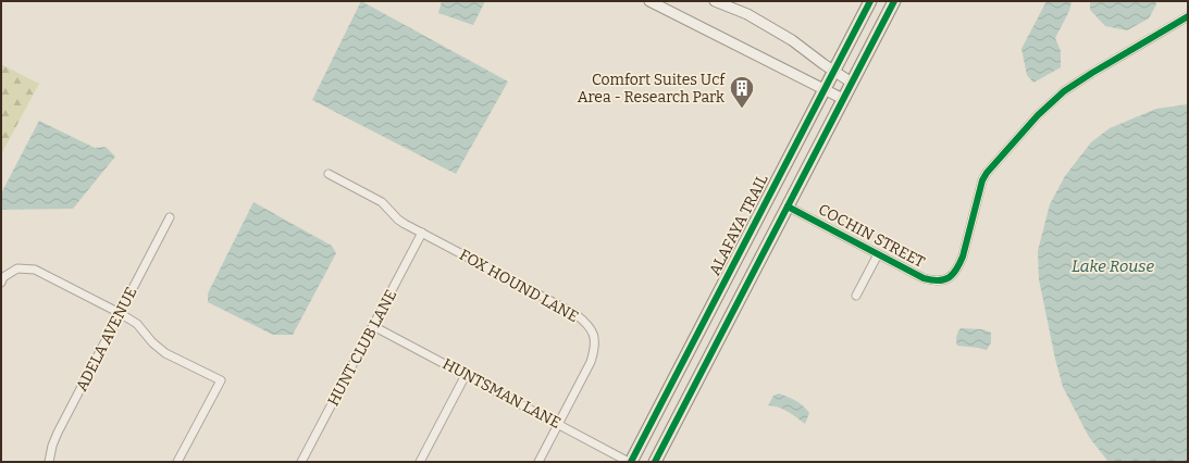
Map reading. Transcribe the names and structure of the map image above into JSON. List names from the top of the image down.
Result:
{
  "streets": {
    "main road": ["ALAFAYA TRAIL"],
    "street": [
      "COCHIN STREET",
      "FOX HOUND LANE",
      "ADELA AVENUE",
      "HUNT CLUB LANE",
      "HUNTSMAN LANE"
    ]
  },
  "crossings": [
    ["ALAFAYA TRAIL", "HUNTSMAN LANE"],
    ["FOX HOUND LANE", "HUNT CLUB LANE"],
    ["FOX HOUND LANE", "HUNTSMAN LANE"],
    ["HUNT CLUB LANE", "HUNTSMAN LANE"]
  ],
  "water": ["Lake Rouse"],
  "places": {
    "building": ["Comfort Suites Ucf Area - Research Park"]
  }
}
